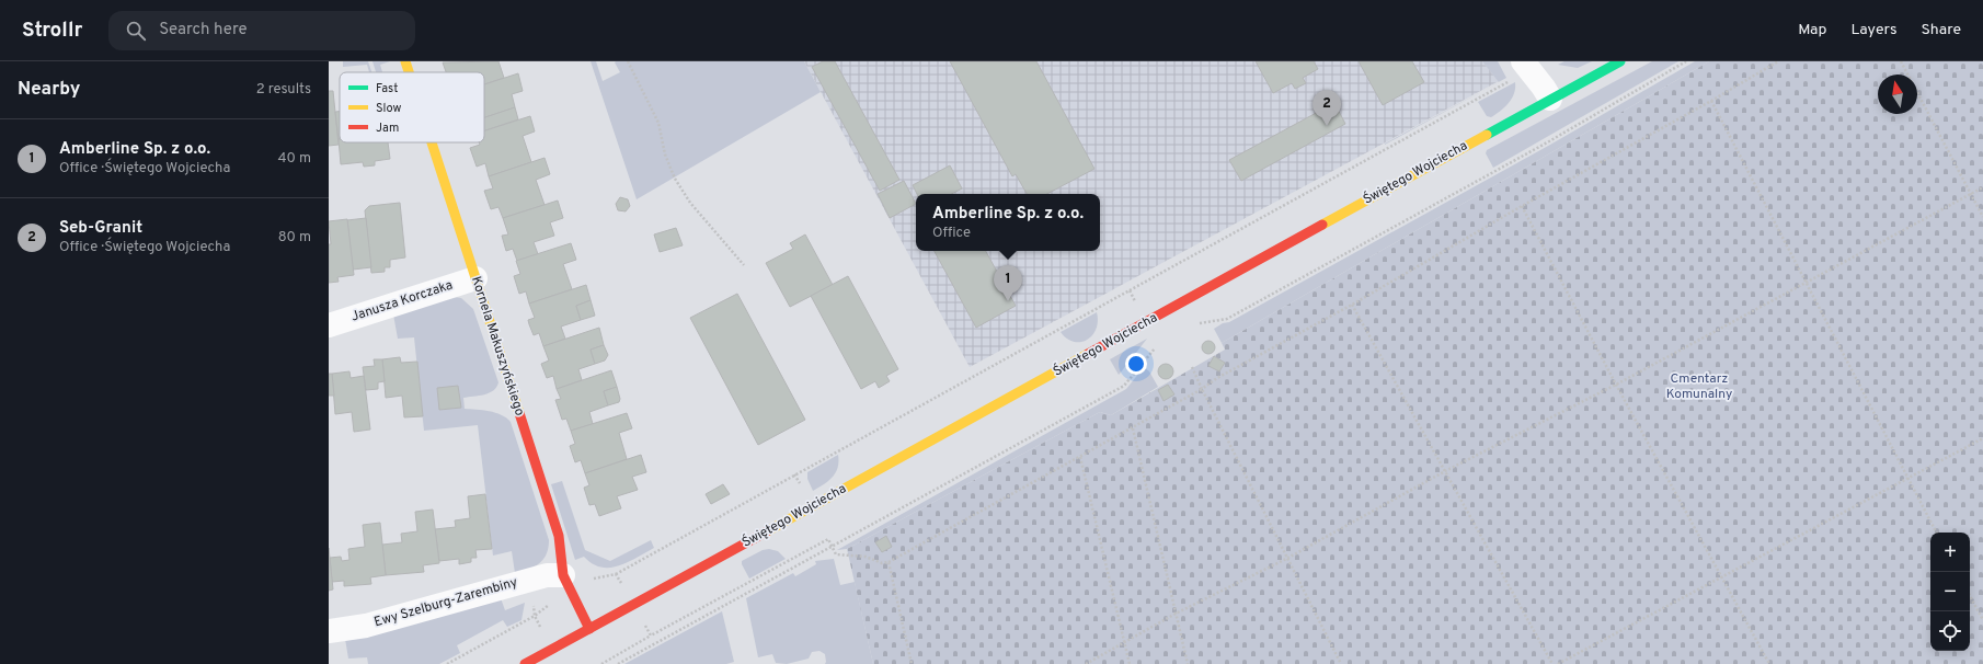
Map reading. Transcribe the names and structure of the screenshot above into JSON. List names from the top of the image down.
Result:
{
  "streets": {
    "street": [
      "Świętego Wojciecha",
      "Janusza Korczaka",
      "Kornela Makuszyńskiego",
      "Ewy Szelburg-Zarembiny"
    ]
  },
  "crossings": [
    ["Świętego Wojciecha", "Kornela Makuszyńskiego"],
    ["Janusza Korczaka", "Kornela Makuszyńskiego"],
    ["Kornela Makuszyńskiego", "Ewy Szelburg-Zarembiny"]
  ],
  "parks": ["Cmentarz Komunalny"],
  "legend": ["Fast", "Slow", "Jam"],
  "north": "top",
  "page": {
    "header": "Strollr",
    "search": "Search here",
    "nav": ["Map", "Layers", "Share"],
    "heading": ["Nearby", "2 results"],
    "pins": ["2", "1"],
    "list": [
      {
        "mark": "1",
        "name": "Amberline Sp. z o.o.",
        "note": "Office · Świętego Wojciecha",
        "value": "40 m"
      },
      {
        "mark": "2",
        "name": "Seb-Granit",
        "note": "Office · Świętego Wojciecha",
        "value": "80 m"
      }
    ],
    "popup": ["Amberline Sp. z o.o.", "Office"],
    "map_buttons": ["+", "−"]
  }
}
